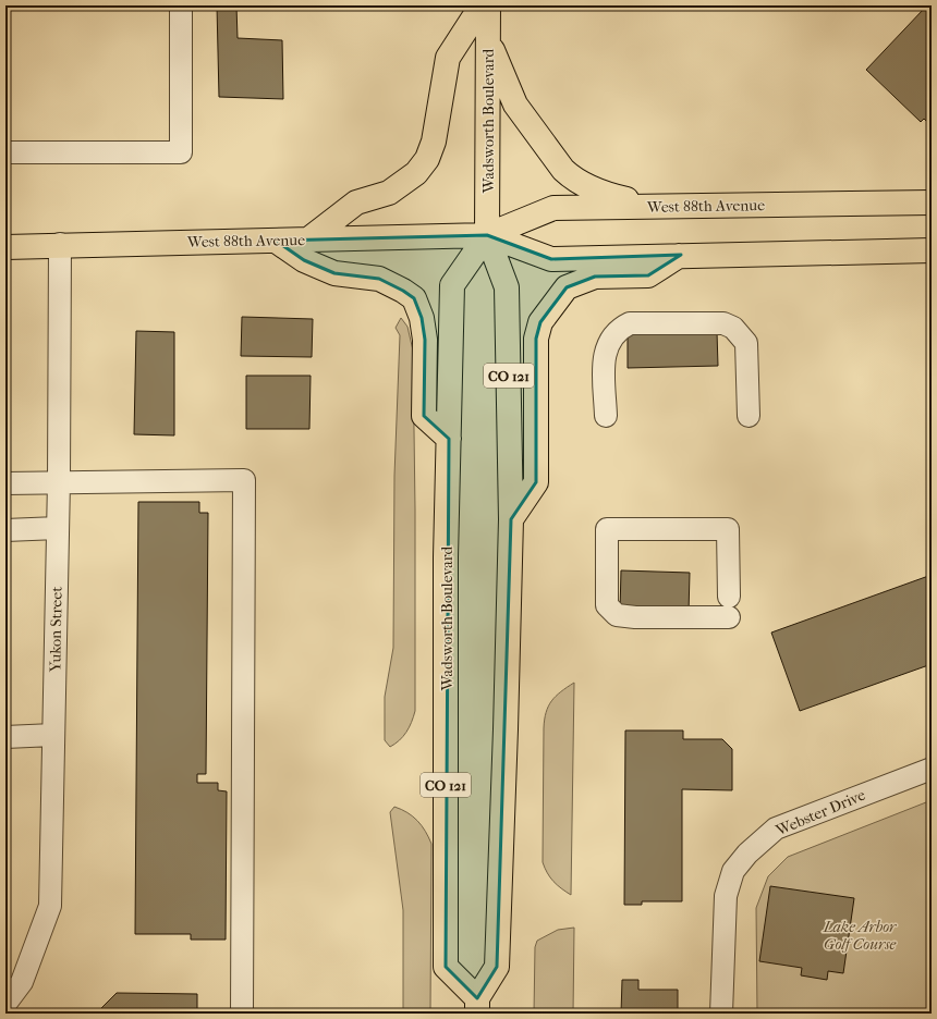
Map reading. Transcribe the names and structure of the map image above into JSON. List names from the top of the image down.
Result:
{
  "streets": {
    "main road": ["Wadsworth Boulevard", "West 88th Avenue", "CO 121"],
    "street": ["Yukon Street", "Webster Drive"]
  },
  "crossings": [
    ["Wadsworth Boulevard", "West 88th Avenue"],
    ["West 88th Avenue", "Yukon Street"]
  ],
  "parks": ["Lake Arbor Golf Course"]
}
